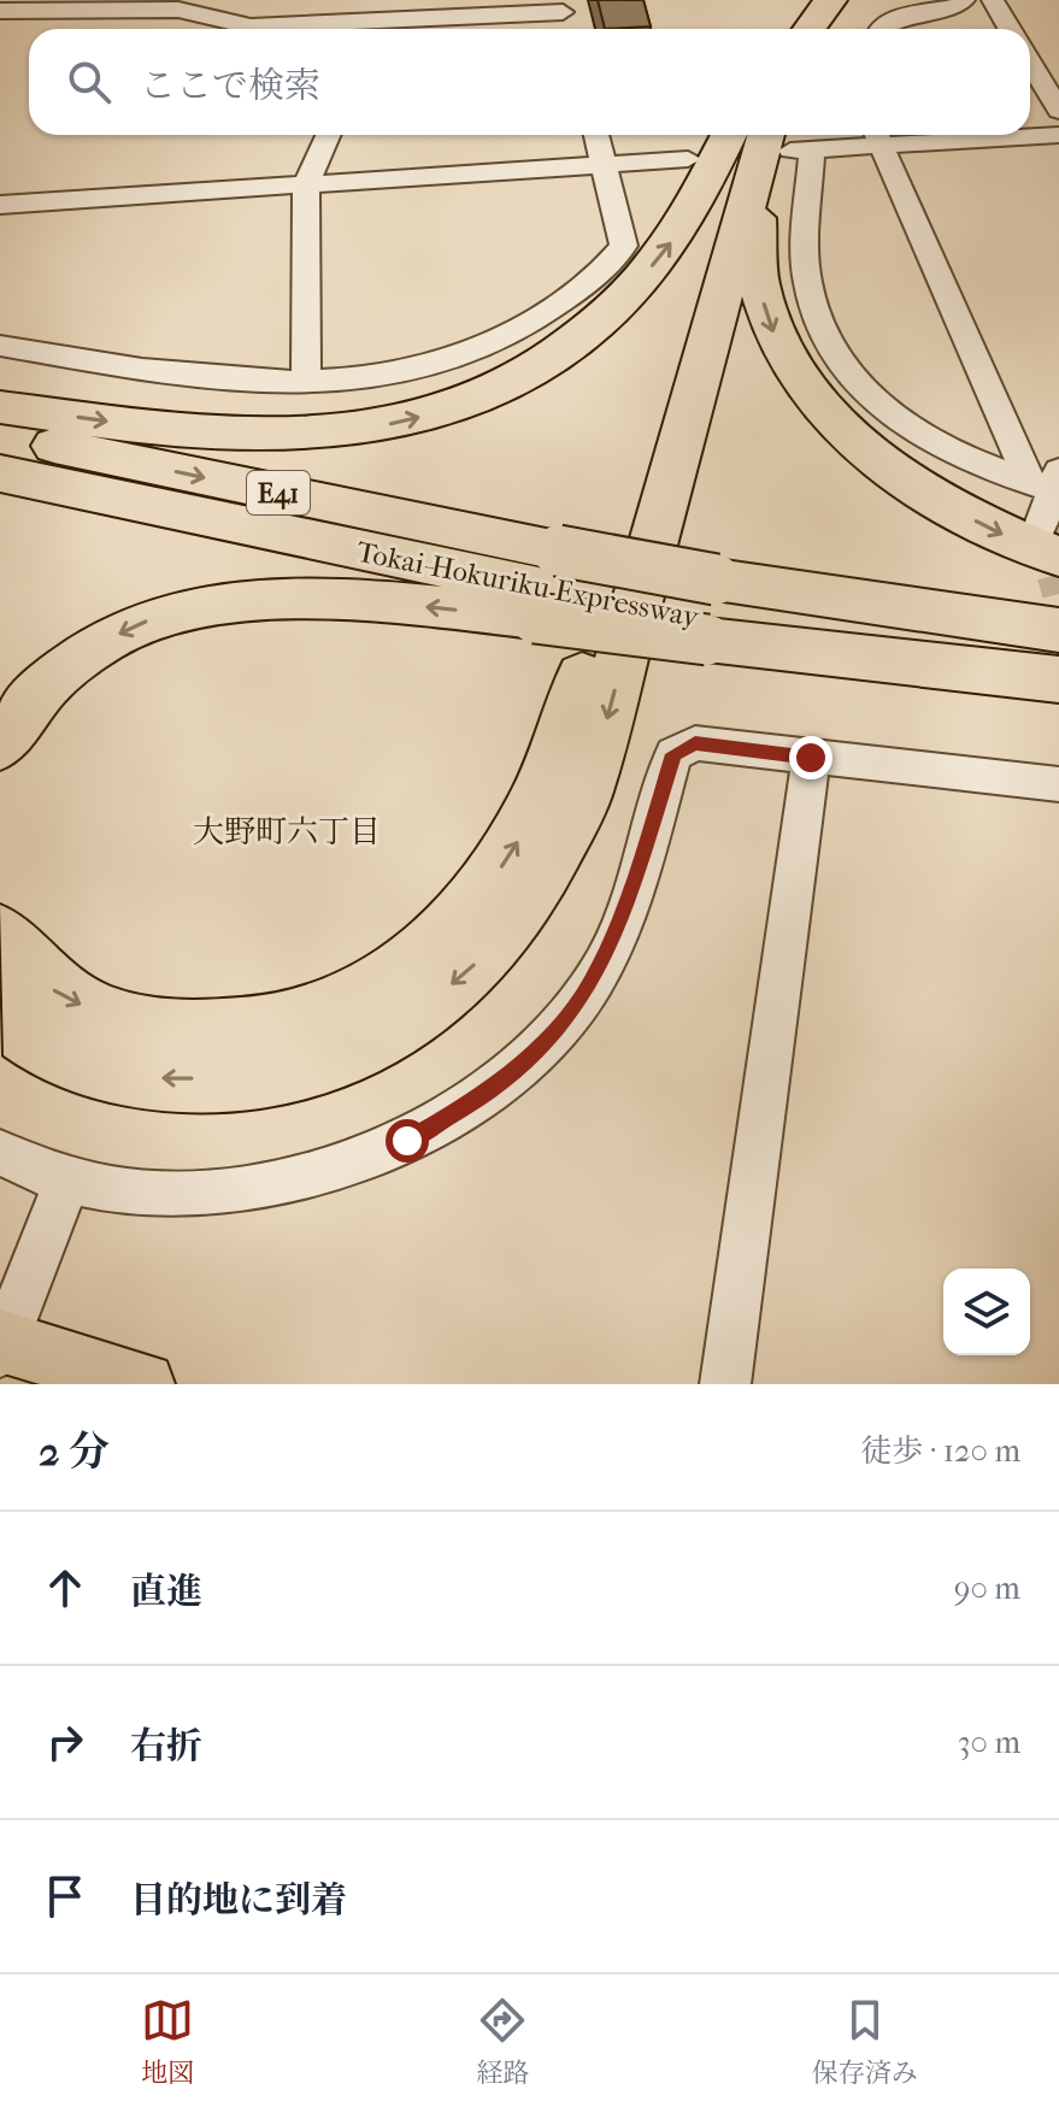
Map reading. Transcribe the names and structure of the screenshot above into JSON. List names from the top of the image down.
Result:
{
  "streets": {
    "highway": ["E41", "Tokai-Hokuriku Expressway"]
  },
  "districts": ["大野町六丁目"],
  "page": {
    "search": "ここで検索",
    "heading": ["2 分", "徒歩 · 120 m"],
    "list": [
      ["直進", "90 m"],
      ["右折", "30 m"],
      "目的地に到着"
    ],
    "nav": ["地図", "経路", "保存済み"]
  }
}
